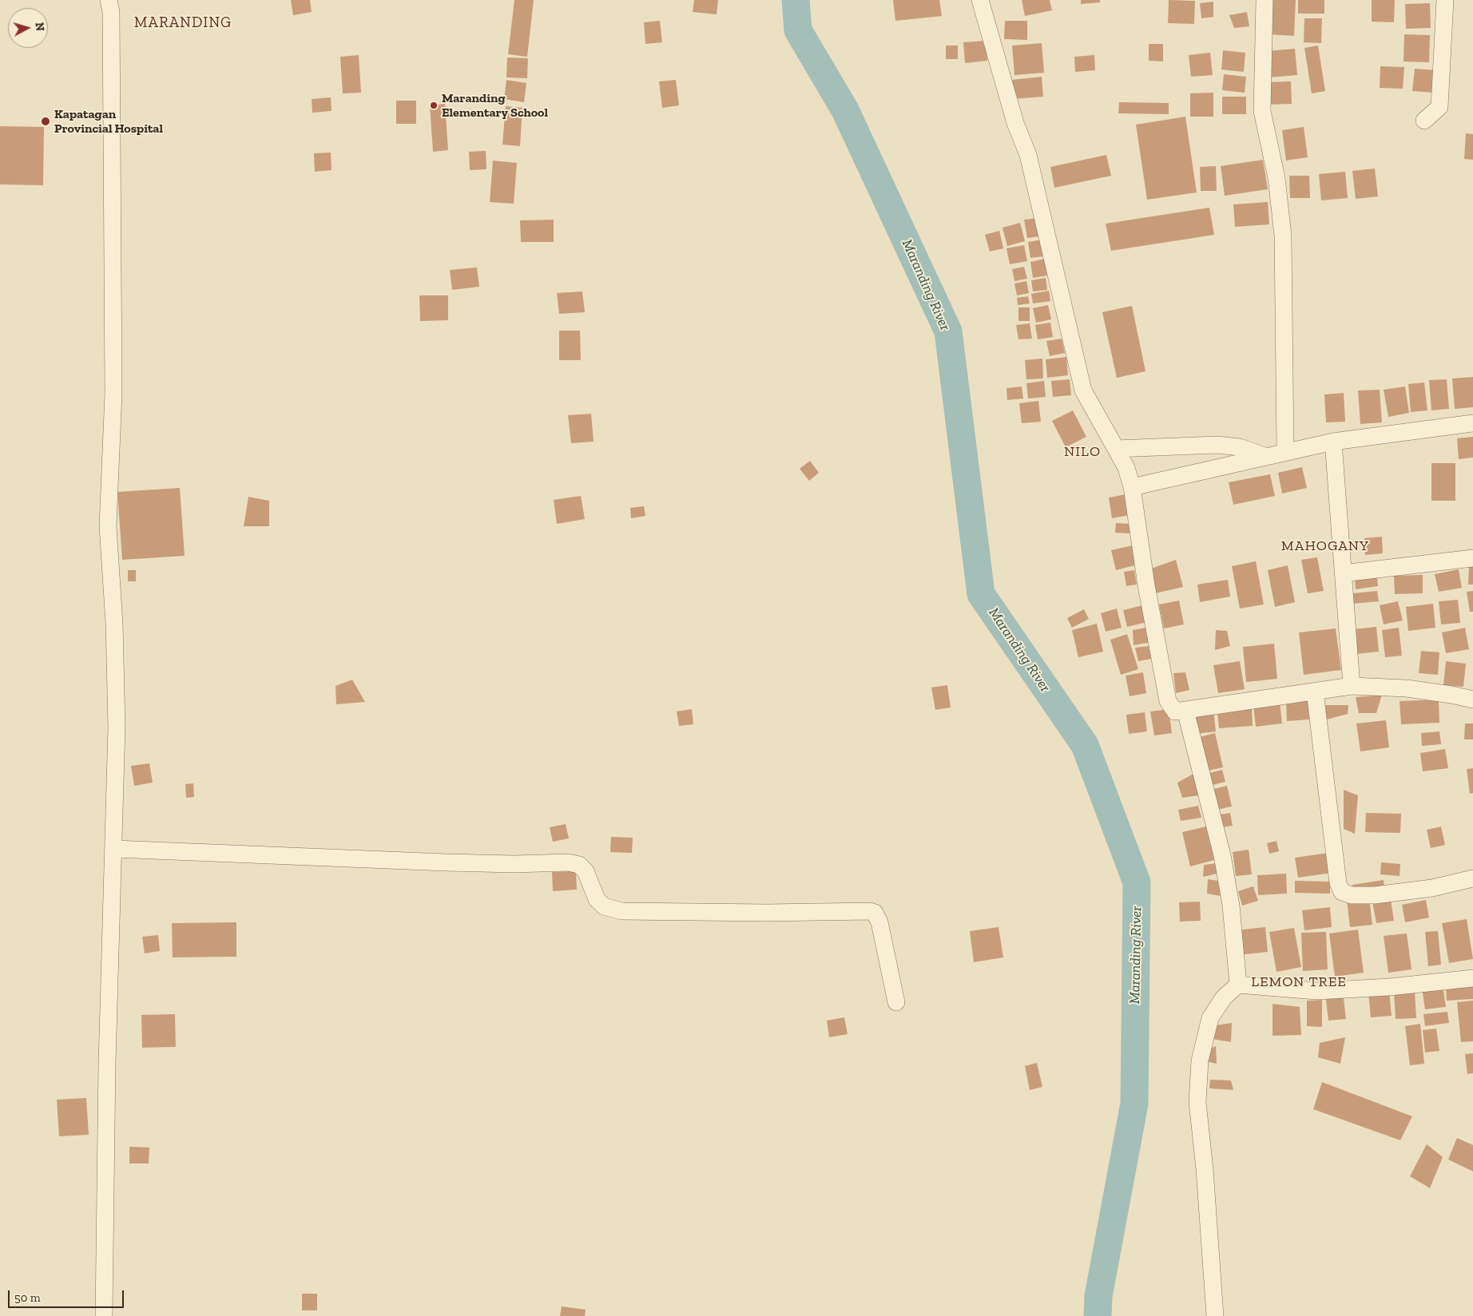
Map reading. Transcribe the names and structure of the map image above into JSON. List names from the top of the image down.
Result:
{
  "districts": [
    "MARANDING",
    "NILO",
    "MAHOGANY",
    "LEMON TREE"
  ],
  "water": ["Maranding River"],
  "places": ["Maranding Elementary School", "Kapatagan Provincial Hospital"],
  "scale_bar": "50 m",
  "north": "right"
}
